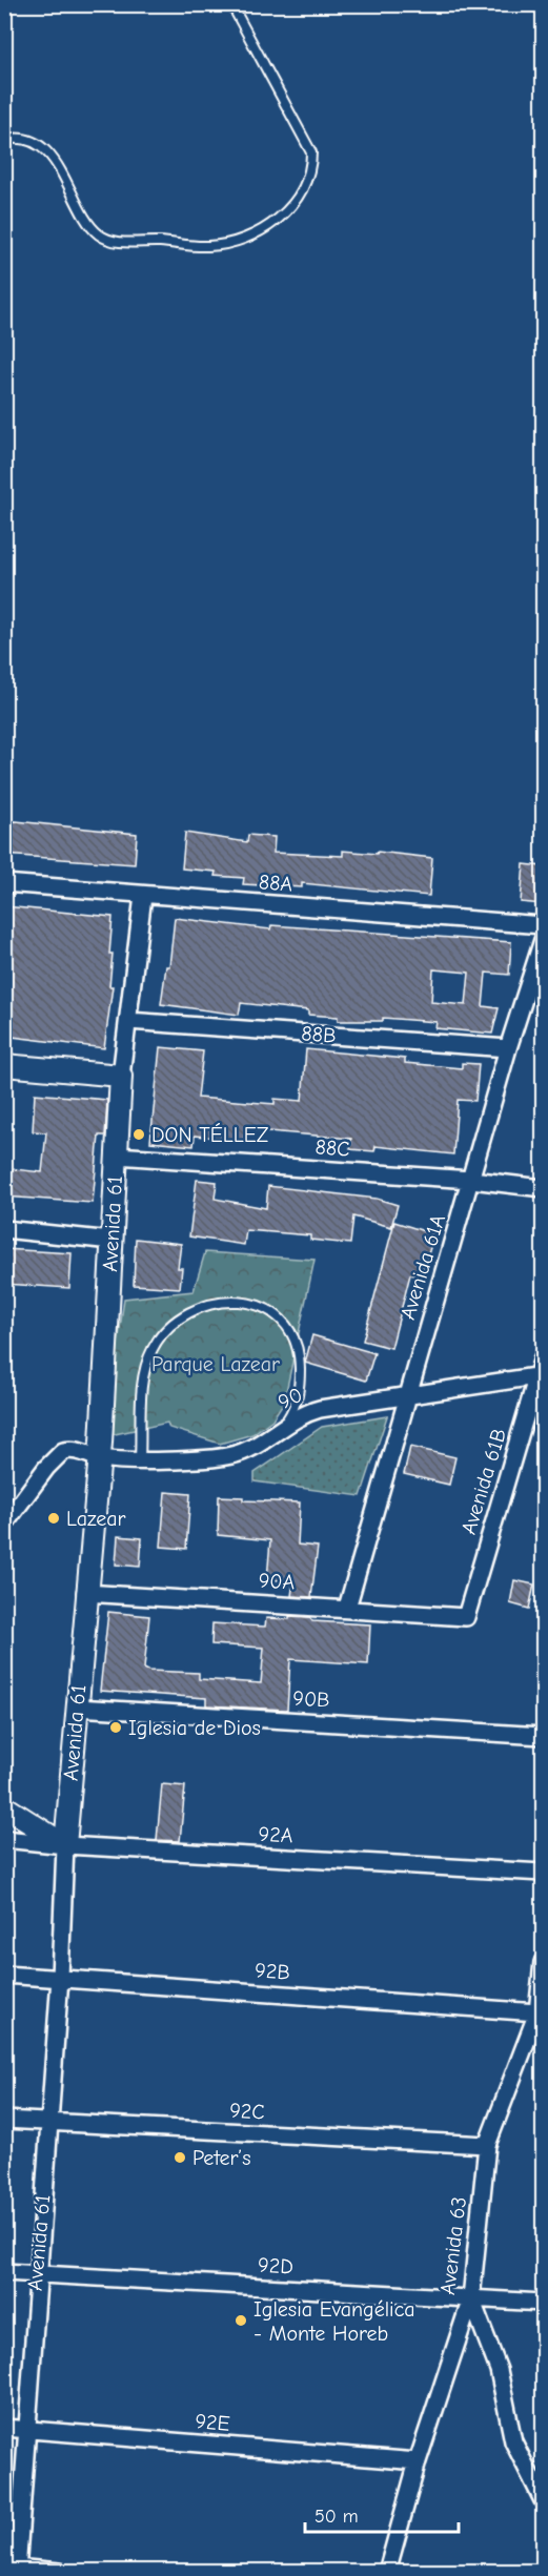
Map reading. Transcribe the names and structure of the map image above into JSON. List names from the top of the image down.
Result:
{
  "streets": {
    "street": [
      "88A",
      "88B",
      "88C",
      "Avenida 61",
      "Avenida 61A",
      "90",
      "Avenida 61B",
      "90A",
      "90B",
      "92A",
      "92B",
      "92C",
      "Avenida 63",
      "92D",
      "92E"
    ]
  },
  "crossings": [
    ["88A", "Avenida 61"],
    ["88B", "Avenida 61"],
    ["88B", "Avenida 61A"],
    ["88C", "Avenida 61"],
    ["88C", "Avenida 61A"],
    ["Avenida 61", "90"],
    ["Avenida 61", "90A"],
    ["Avenida 61", "90B"],
    ["Avenida 61", "92A"],
    ["Avenida 61", "92B"],
    ["Avenida 61", "92C"],
    ["Avenida 61", "92D"],
    ["Avenida 61", "92E"],
    ["Avenida 61A", "90"],
    ["Avenida 61A", "90A"],
    ["90", "Avenida 61B"],
    ["Avenida 61B", "90A"],
    ["92B", "Avenida 63"],
    ["92C", "Avenida 63"],
    ["Avenida 63", "92D"],
    ["Avenida 63", "92E"]
  ],
  "parks": ["Parque Lazear"],
  "places": [
    "DON TÉLLEZ",
    "Lazear",
    "Iglesia de Dios",
    "Peter’s",
    "Iglesia Evangélica - Monte Horeb"
  ],
  "scale_bar": "50 m"
}
